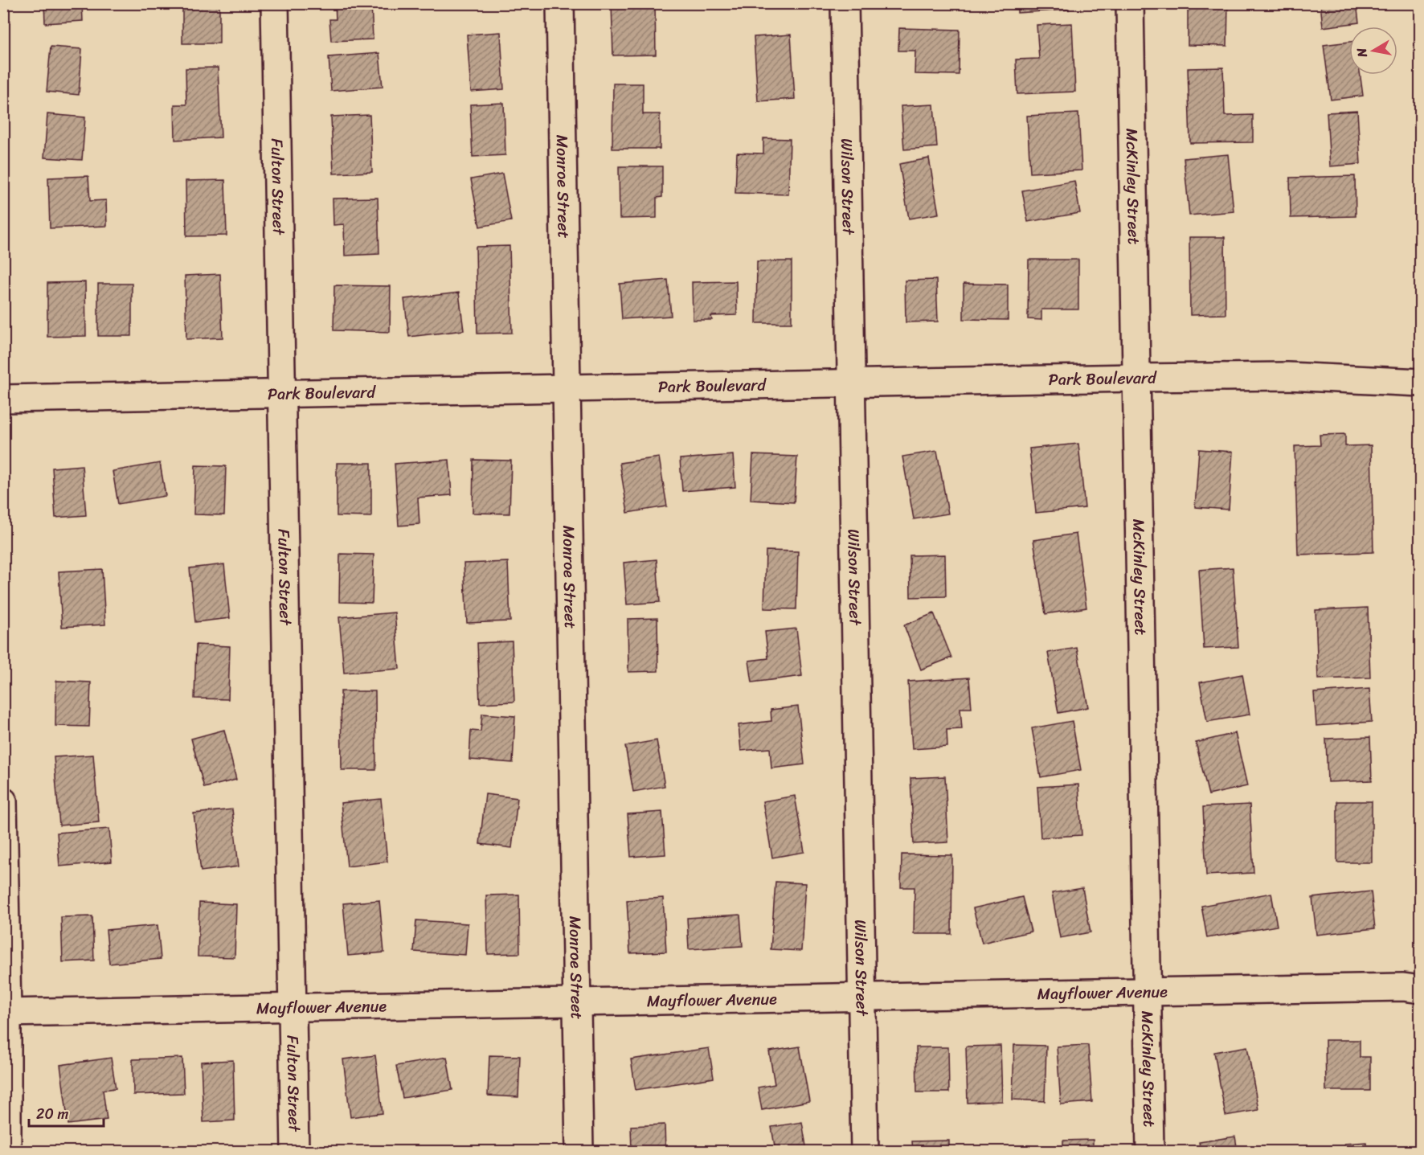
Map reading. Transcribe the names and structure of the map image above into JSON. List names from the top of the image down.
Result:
{
  "streets": {
    "street": [
      "Fulton Street",
      "Monroe Street",
      "Wilson Street",
      "McKinley Street",
      "Park Boulevard",
      "Mayflower Avenue"
    ]
  },
  "crossings": [
    ["Fulton Street", "Park Boulevard"],
    ["Fulton Street", "Mayflower Avenue"],
    ["Monroe Street", "Park Boulevard"],
    ["Monroe Street", "Mayflower Avenue"],
    ["Wilson Street", "Park Boulevard"],
    ["Wilson Street", "Mayflower Avenue"],
    ["McKinley Street", "Park Boulevard"],
    ["McKinley Street", "Mayflower Avenue"]
  ],
  "scale_bar": "20 m",
  "north": "left"
}
